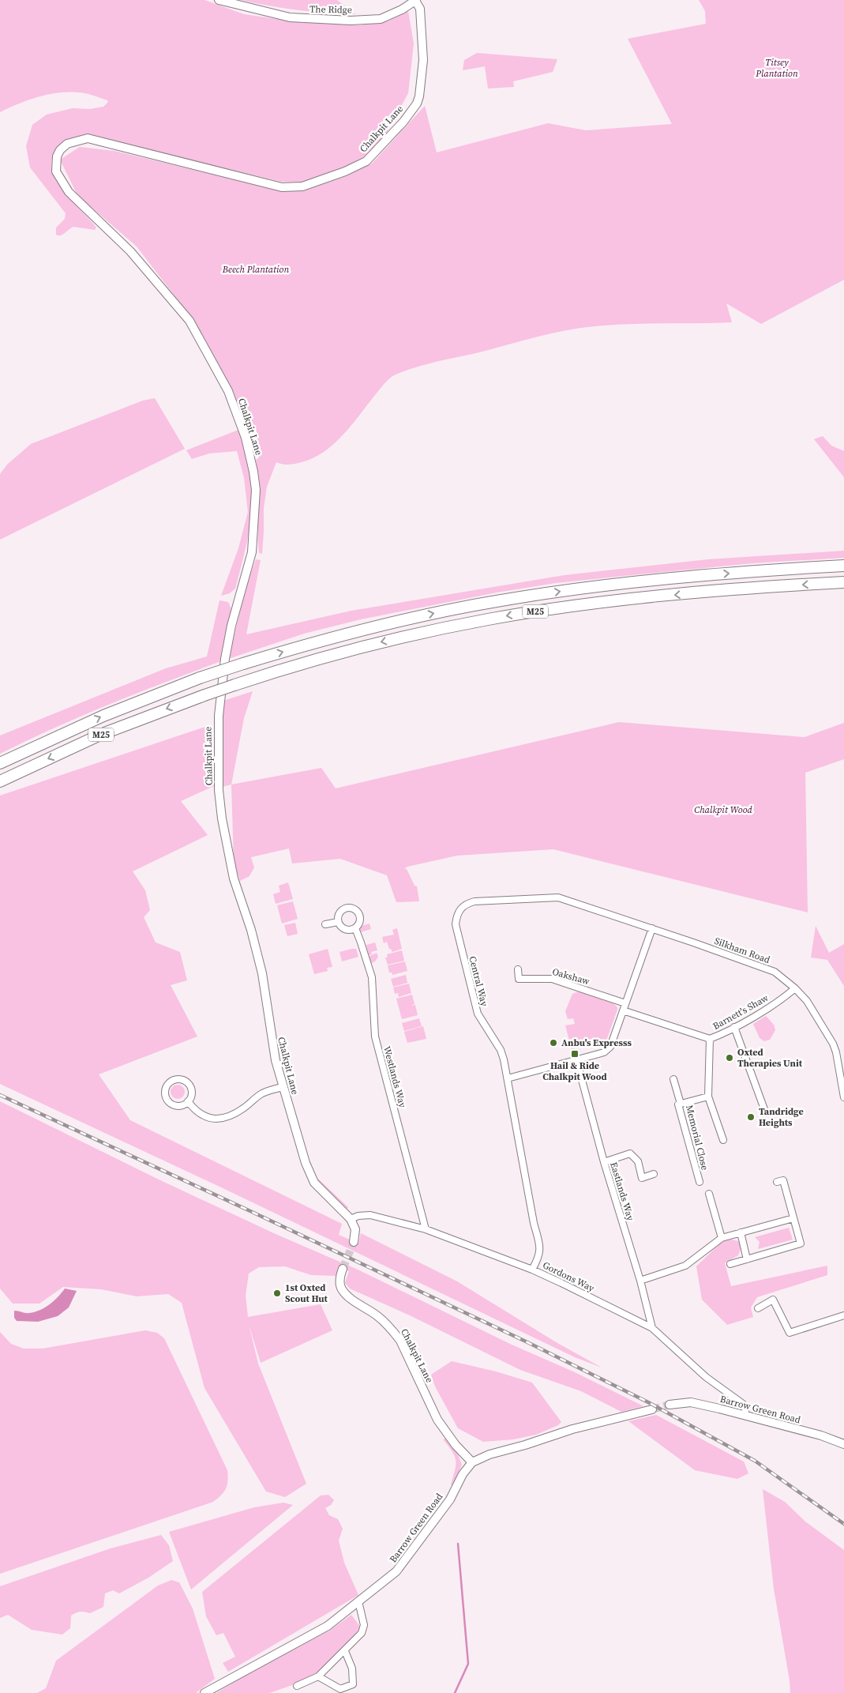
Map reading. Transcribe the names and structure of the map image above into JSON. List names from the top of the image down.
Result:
{
  "streets": {
    "highway": ["M25"],
    "street": [
      "The Ridge",
      "Chalkpit Lane",
      "Silkham Road",
      "Oakshaw",
      "Central Way",
      "Barnett's Shaw",
      "Westlands Way",
      "Memorial Close",
      "Eastlands Way",
      "Gordons Way",
      "Barrow Green Road"
    ]
  },
  "crossings": [
    ["The Ridge", "Chalkpit Lane"],
    ["Chalkpit Lane", "Gordons Way"],
    ["Chalkpit Lane", "Barrow Green Road"],
    ["Silkham Road", "Central Way"],
    ["Silkham Road", "Barnett's Shaw"],
    ["Central Way", "Gordons Way"],
    ["Westlands Way", "Gordons Way"],
    ["Eastlands Way", "Gordons Way"],
    ["Gordons Way", "Barrow Green Road"]
  ],
  "parks": ["Titsey Plantation", "Beech Plantation", "Chalkpit Wood"],
  "places": {
    "other": [
      "Anbu's Expresss",
      "Oxted Therapies Unit",
      "Tandridge Heights",
      "1st Oxted Scout Hut"
    ],
    "transit": ["Hail & Ride Chalkpit Wood"]
  }
}
